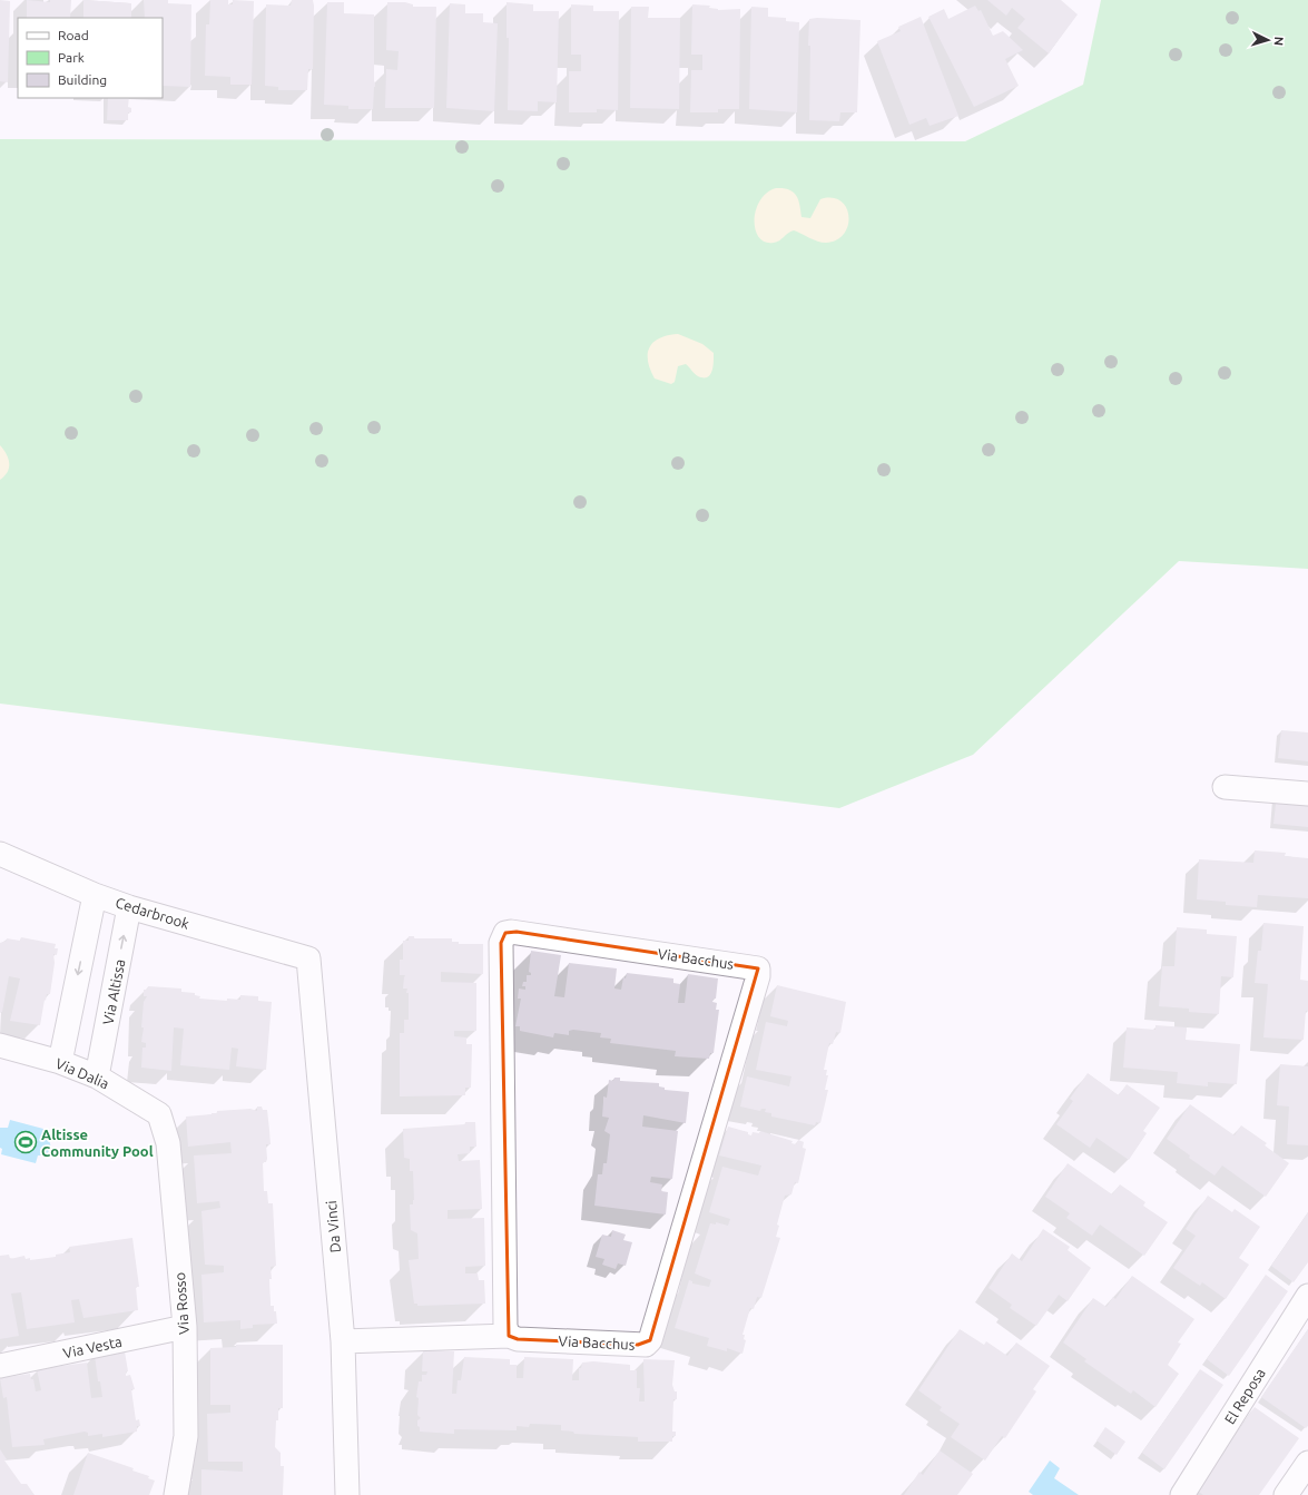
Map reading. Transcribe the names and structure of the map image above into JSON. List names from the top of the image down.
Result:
{
  "streets": {
    "street": [
      "Cedarbrook",
      "Via Bacchus",
      "Via Altissa",
      "Via Dalia",
      "Da Vinci",
      "Via Rosso",
      "Via Vesta",
      "El Reposa"
    ]
  },
  "crossings": [
    ["Cedarbrook", "Via Altissa"],
    ["Cedarbrook", "Da Vinci"],
    ["Via Bacchus", "Da Vinci"],
    ["Via Altissa", "Via Dalia"],
    ["Via Dalia", "Via Rosso"],
    ["Via Rosso", "Via Vesta"]
  ],
  "places": {
    "sports": ["Altisse Community Pool"]
  },
  "legend": ["Road", "Park", "Building"],
  "north": "right"
}
